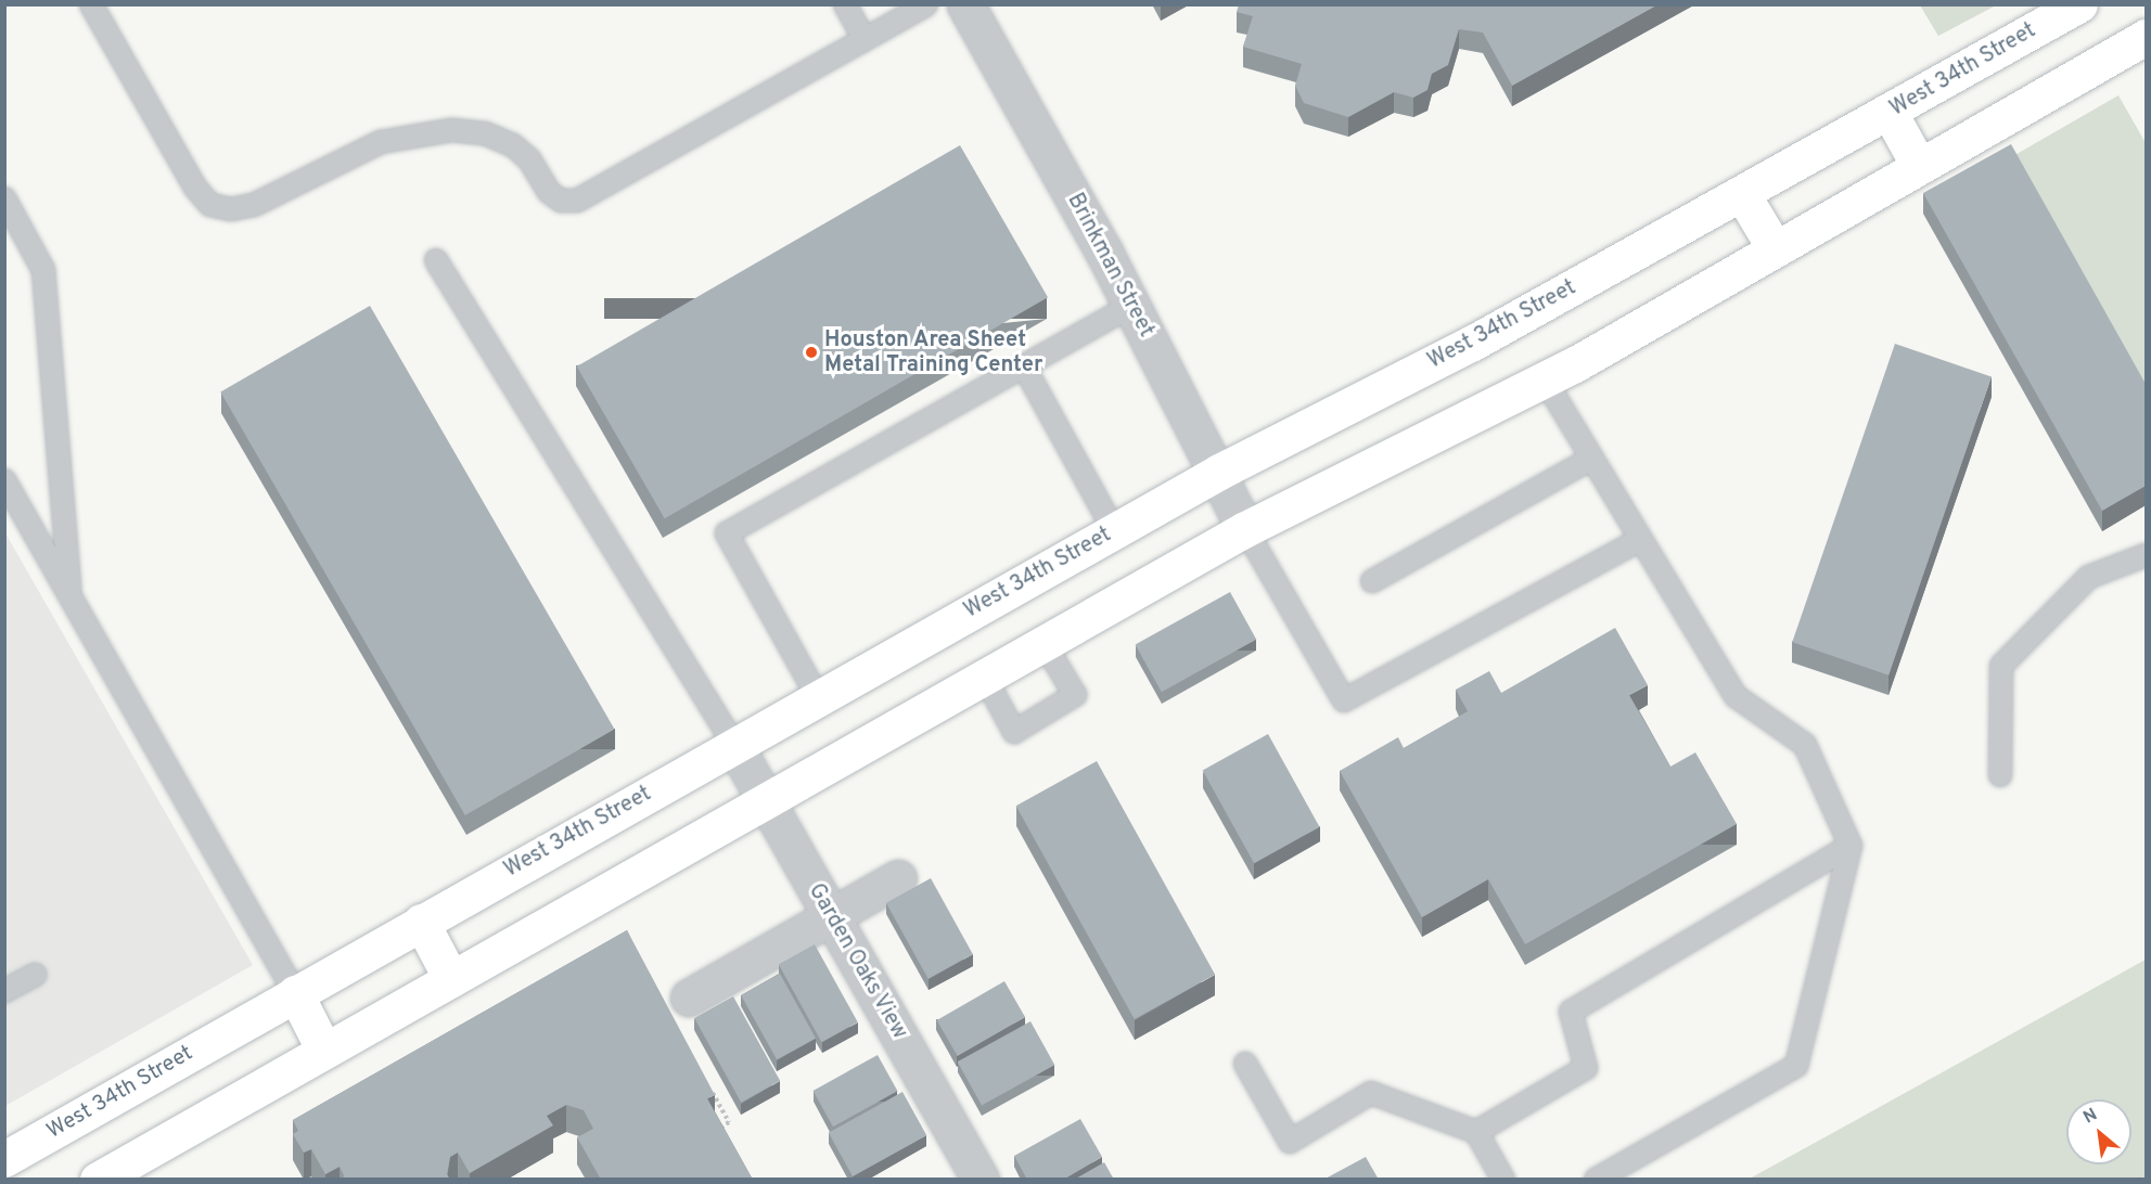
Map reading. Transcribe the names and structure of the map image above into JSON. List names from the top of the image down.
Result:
{
  "streets": {
    "main road": ["West 34th Street"],
    "street": ["Brinkman Street", "Garden Oaks View"]
  },
  "crossings": [
    ["West 34th Street", "Brinkman Street"],
    ["West 34th Street", "Garden Oaks View"]
  ],
  "places": ["Houston Area Sheet Metal Training Center"],
  "north": "top left"
}
